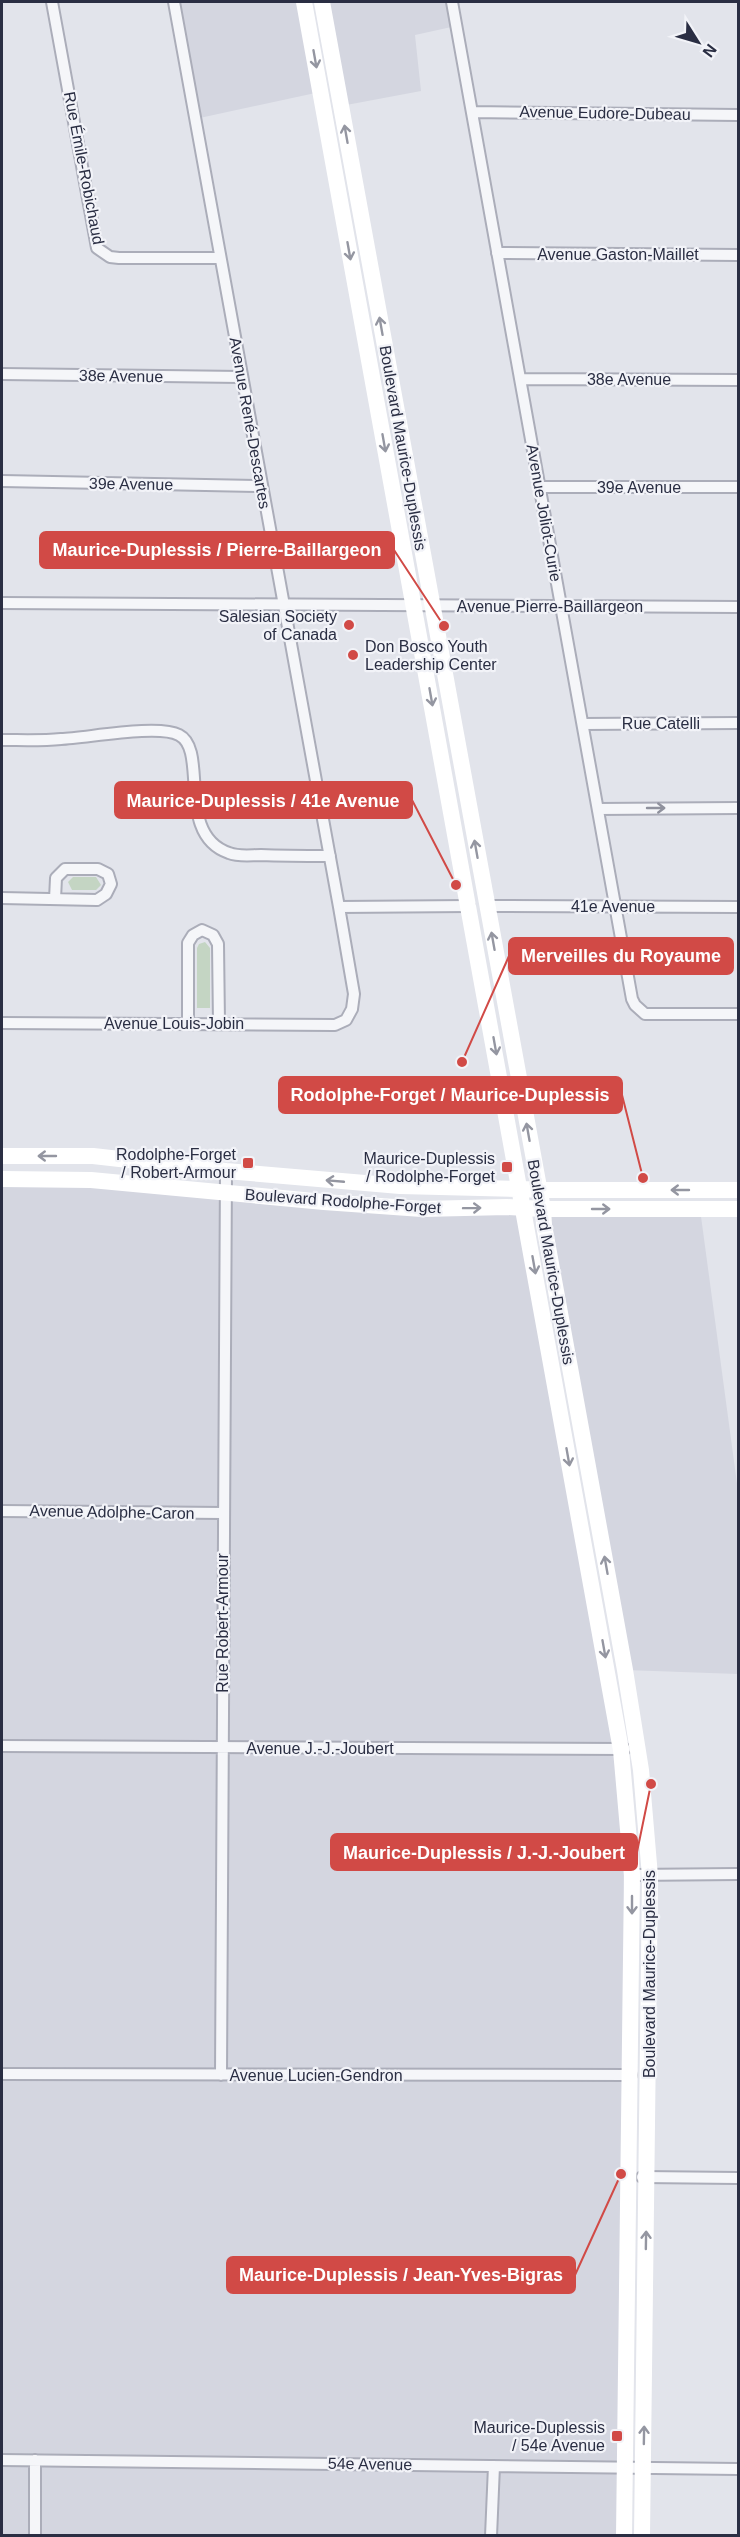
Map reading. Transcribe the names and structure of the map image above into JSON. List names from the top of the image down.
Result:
{
  "streets": {
    "street": [
      "Avenue Eudore-Dubeau",
      "Rue Émile-Robichaud",
      "Avenue Gaston-Maillet",
      "38e Avenue",
      "Avenue René-Descartes",
      "Boulevard Maurice-Duplessis",
      "39e Avenue",
      "Avenue Joliot-Curie",
      "Avenue Pierre-Baillargeon",
      "Rue Catelli",
      "41e Avenue",
      "Avenue Louis-Jobin",
      "Boulevard Rodolphe-Forget",
      "Avenue Adolphe-Caron",
      "Rue Robert-Armour",
      "Avenue J.-J.-Joubert",
      "Avenue Lucien-Gendron",
      "54e Avenue"
    ]
  },
  "crossings": [
    ["Avenue Eudore-Dubeau", "Avenue Joliot-Curie"],
    ["Rue Émile-Robichaud", "Avenue René-Descartes"],
    ["Avenue Gaston-Maillet", "Avenue Joliot-Curie"],
    ["38e Avenue", "Avenue René-Descartes"],
    ["38e Avenue", "Avenue Joliot-Curie"],
    ["Avenue René-Descartes", "39e Avenue"],
    ["Avenue René-Descartes", "Avenue Pierre-Baillargeon"],
    ["Avenue René-Descartes", "Avenue Louis-Jobin"],
    ["Boulevard Maurice-Duplessis", "Avenue Pierre-Baillargeon"],
    ["Boulevard Maurice-Duplessis", "41e Avenue"],
    ["Boulevard Maurice-Duplessis", "Boulevard Rodolphe-Forget"],
    ["Boulevard Maurice-Duplessis", "Avenue J.-J.-Joubert"],
    ["Boulevard Maurice-Duplessis", "Avenue Lucien-Gendron"],
    ["Boulevard Maurice-Duplessis", "54e Avenue"],
    ["39e Avenue", "Avenue Joliot-Curie"],
    ["Avenue Joliot-Curie", "Avenue Pierre-Baillargeon"],
    ["Avenue Joliot-Curie", "Rue Catelli"],
    ["Avenue Joliot-Curie", "41e Avenue"],
    ["Boulevard Rodolphe-Forget", "Rue Robert-Armour"],
    ["Avenue Adolphe-Caron", "Rue Robert-Armour"],
    ["Rue Robert-Armour", "Avenue J.-J.-Joubert"],
    ["Rue Robert-Armour", "Avenue Lucien-Gendron"]
  ],
  "places": {
    "other": [
      "Salesian Society of Canada",
      "Maurice-Duplessis / Pierre-Baillargeon",
      "Don Bosco Youth Leadership Center",
      "Maurice-Duplessis / 41e Avenue",
      "Merveilles du Royaume",
      "Rodolphe-Forget / Maurice-Duplessis",
      "Maurice-Duplessis / J.-J.-Joubert",
      "Maurice-Duplessis / Jean-Yves-Bigras"
    ],
    "transit": ["Rodolphe-Forget / Robert-Armour", "Maurice-Duplessis / Rodolphe-Forget", "Maurice-Duplessis / 54e Avenue"]
  },
  "north": "bottom right"
}
